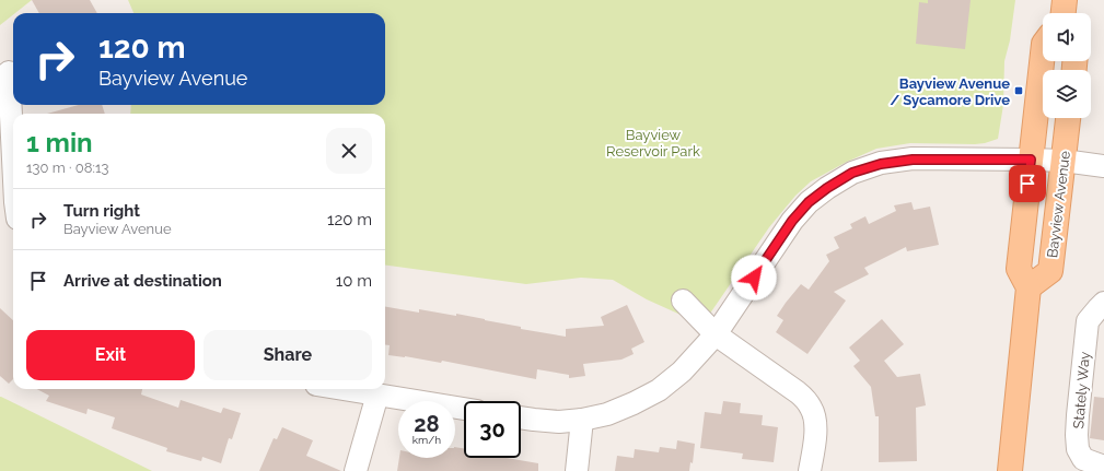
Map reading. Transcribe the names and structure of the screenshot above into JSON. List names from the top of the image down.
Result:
{
  "streets": {
    "main road": ["Bayview Avenue"],
    "street": ["Stately Way"]
  },
  "parks": ["Bayview Reservoir Park"],
  "places": {
    "transit": ["Bayview Avenue / Sycamore Drive"]
  },
  "page": {
    "turn": ["120 m", "Bayview Avenue"],
    "heading": ["1 min", "130 m · 08:13"],
    "list": [
      {
        "name": "Turn right",
        "note": "Bayview Avenue",
        "value": "120 m"
      },
      {
        "name": "Arrive at destination",
        "value": "10 m"
      }
    ],
    "buttons": ["Exit", "Share"],
    "speed": "28 km/h",
    "limit": "30"
  }
}
